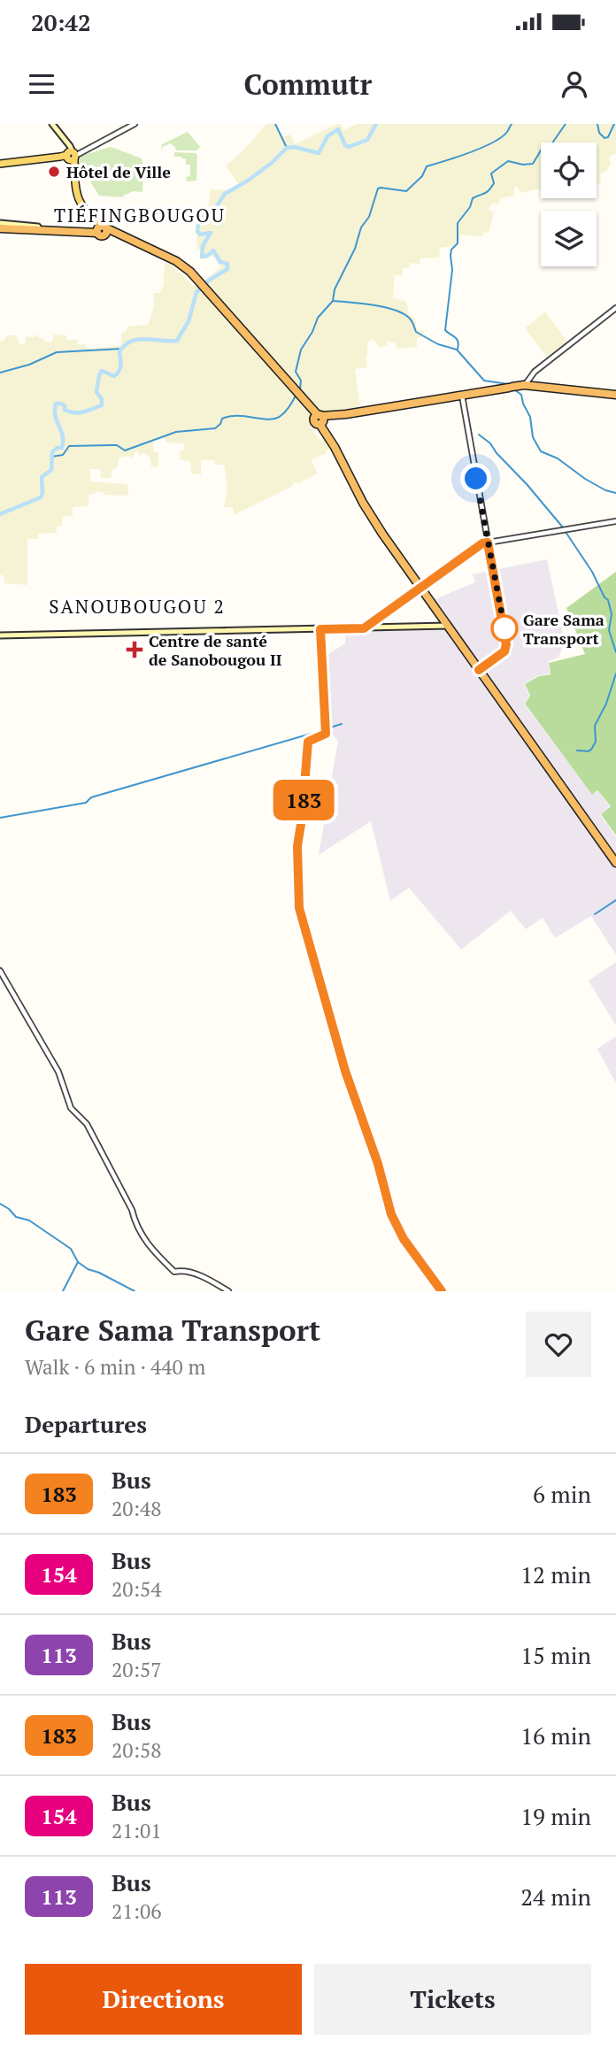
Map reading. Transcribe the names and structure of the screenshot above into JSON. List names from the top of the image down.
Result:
{
  "districts": ["TIÉFINGBOUGOU", "SANOUBOUGOU 2"],
  "places": {
    "other": ["Hôtel de Ville", "Gare Sama Transport"],
    "health": ["Centre de santé de Sanobougou II"]
  },
  "lines": ["bus line 183"],
  "page": {
    "status": "20:42",
    "header": "Commutr",
    "on_map": "183",
    "heading": [
      ["Gare Sama Transport", "Walk · 6 min · 440 m"],
      "Departures"
    ],
    "list": [
      {
        "mark": "183",
        "name": "Bus",
        "note": "20:48",
        "value": "6 min"
      },
      {
        "mark": "154",
        "name": "Bus",
        "note": "20:54",
        "value": "12 min"
      },
      {
        "mark": "113",
        "name": "Bus",
        "note": "20:57",
        "value": "15 min"
      },
      {
        "mark": "183",
        "name": "Bus",
        "note": "20:58",
        "value": "16 min"
      },
      {
        "mark": "154",
        "name": "Bus",
        "note": "21:01",
        "value": "19 min"
      },
      {
        "mark": "113",
        "name": "Bus",
        "note": "21:06",
        "value": "24 min"
      }
    ],
    "buttons": ["Directions", "Tickets"]
  }
}
